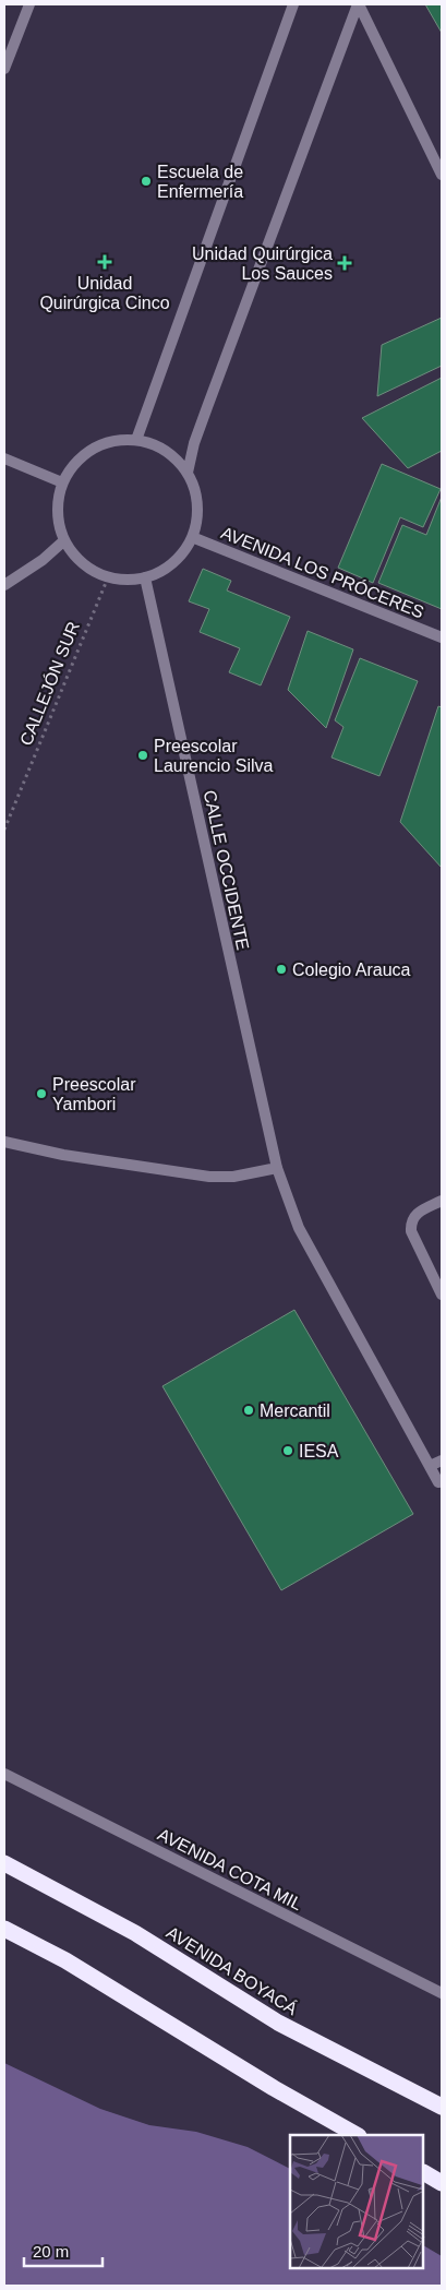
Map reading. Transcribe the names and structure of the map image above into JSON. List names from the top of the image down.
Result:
{
  "streets": {
    "highway": ["AVENIDA BOYACÁ"],
    "street": ["AVENIDA LOS PRÓCERES", "CALLE OCCIDENTE", "AVENIDA COTA MIL"],
    "path": ["CALLEJÓN SUR"]
  },
  "crossings": [
    ["AVENIDA LOS PRÓCERES", "CALLEJÓN SUR"],
    ["AVENIDA LOS PRÓCERES", "CALLE OCCIDENTE"],
    ["CALLEJÓN SUR", "CALLE OCCIDENTE"]
  ],
  "places": {
    "other": [
      "Escuela de Enfermería",
      "Preescolar Laurencio Silva",
      "Colegio Arauca",
      "Preescolar Yambori",
      "Mercantil",
      "IESA"
    ],
    "health": ["Unidad Quirúrgica Cinco", "Unidad Quirúrgica Los Sauces"]
  },
  "scale_bar": "20 m"
}
